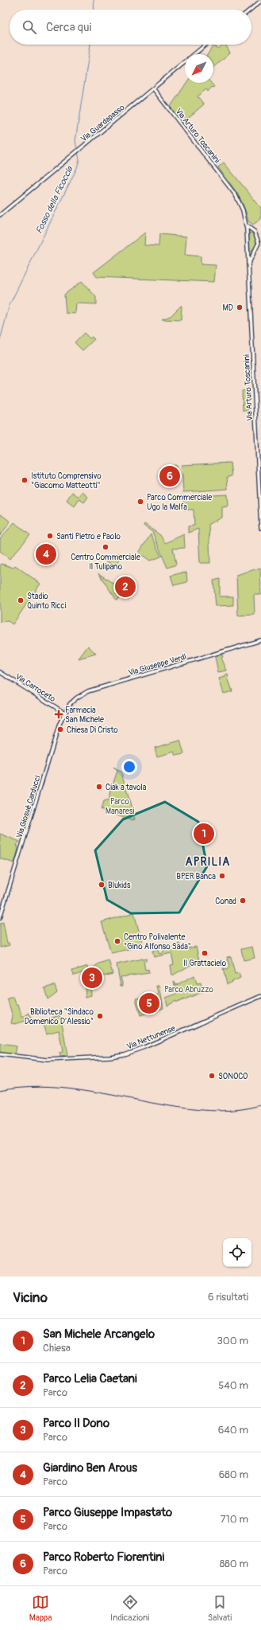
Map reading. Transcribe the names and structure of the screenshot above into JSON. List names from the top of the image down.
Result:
{
  "streets": {
    "street": [
      "Via Guardapasso",
      "Via Arturo Toscanini",
      "Via Giuseppe Verdi",
      "Via Carroceto",
      "Via Giosuè Carducci",
      "Via Nettunense"
    ]
  },
  "crossings": [
    ["Via Guardapasso", "Via Arturo Toscanini"],
    ["Via Giuseppe Verdi", "Via Carroceto"],
    ["Via Giuseppe Verdi", "Via Giosuè Carducci"],
    ["Via Carroceto", "Via Giosuè Carducci"]
  ],
  "districts": ["APRILIA"],
  "water": ["Fosso della Ficoccia"],
  "parks": ["Parco Manaresi", "Parco Abruzzo"],
  "places": {
    "other": [
      "MD",
      "Istituto Comprensivo \"Giacomo Matteotti\"",
      "Parco Commerciale Ugo la Malfa",
      "Santi Pietro e Paolo",
      "Centro Commerciale Il Tulipano",
      "Stadio Quinto Ricci",
      "Chiesa Di Cristo",
      "Ciak a tavola",
      "BPER Banca",
      "Blukids",
      "Conad",
      "Centro Polivalente \"Gino Alfonso Sada\"",
      "Il Grattacielo",
      "Biblioteca \"Sindaco Domenico D'Alessio\"",
      "SONOCO"
    ],
    "health": ["Farmacia San Michele"]
  },
  "north": "bottom left",
  "page": {
    "search": "Cerca qui",
    "pins": [
      "6",
      "4",
      "2",
      "1",
      "3",
      "5"
    ],
    "heading": ["Vicino", "6 risultati"],
    "list": [
      {
        "mark": "1",
        "name": "San Michele Arcangelo",
        "note": "Chiesa",
        "value": "300 m"
      },
      {
        "mark": "2",
        "name": "Parco Lelia Caetani",
        "note": "Parco",
        "value": "540 m"
      },
      {
        "mark": "3",
        "name": "Parco Il Dono",
        "note": "Parco",
        "value": "640 m"
      },
      {
        "mark": "4",
        "name": "Giardino Ben Arous",
        "note": "Parco",
        "value": "680 m"
      },
      {
        "mark": "5",
        "name": "Parco Giuseppe Impastato",
        "note": "Parco",
        "value": "710 m"
      },
      {
        "mark": "6",
        "name": "Parco Roberto Fiorentini",
        "note": "Parco",
        "value": "880 m"
      }
    ],
    "nav": ["Mappa", "Indicazioni", "Salvati"]
  }
}
